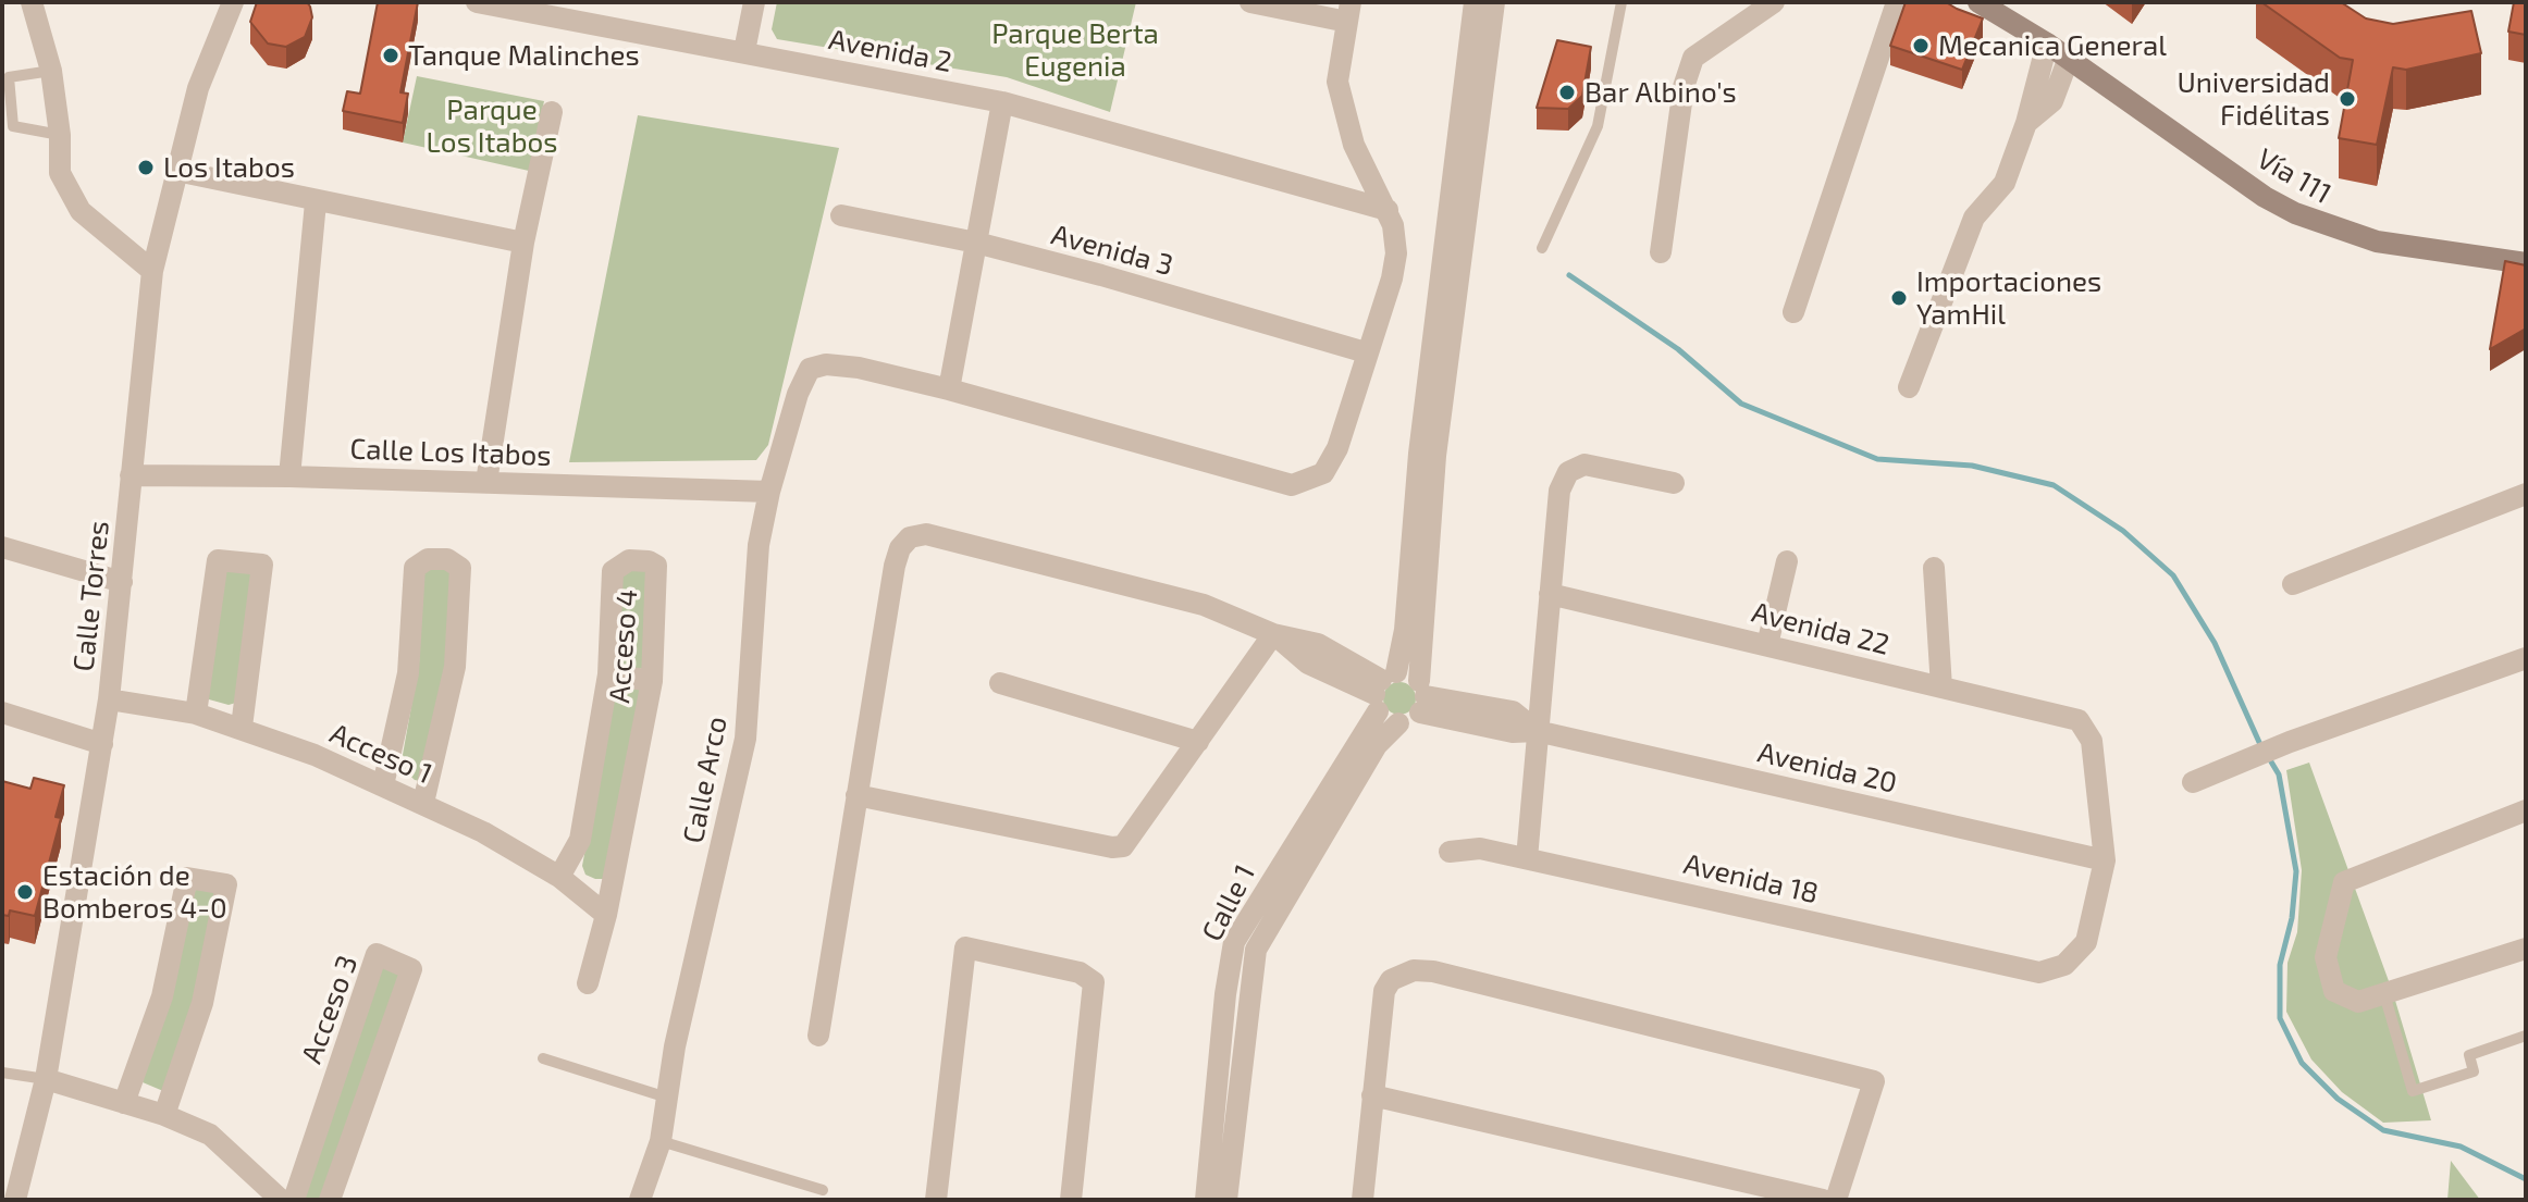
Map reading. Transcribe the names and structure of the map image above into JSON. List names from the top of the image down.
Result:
{
  "streets": {
    "main road": ["Vía 111"],
    "street": [
      "Avenida 2",
      "Avenida 3",
      "Calle Los Itabos",
      "Calle Torres",
      "Avenida 22",
      "Acceso 4",
      "Acceso 1",
      "Avenida 20",
      "Calle Arco",
      "Avenida 18",
      "Calle 1",
      "Acceso 3"
    ]
  },
  "crossings": [
    ["Calle Los Itabos", "Calle Torres"],
    ["Calle Los Itabos", "Calle Arco"],
    ["Calle Torres", "Acceso 1"],
    ["Avenida 22", "Avenida 20"],
    ["Avenida 22", "Avenida 18"],
    ["Acceso 4", "Acceso 1"],
    ["Avenida 20", "Avenida 18"],
    ["Avenida 20", "Calle 1"]
  ],
  "parks": ["Parque Berta Eugenia", "Parque Los Itabos"],
  "places": [
    "Mecanica General",
    "Tanque Malinches",
    "Bar Albino's",
    "Universidad Fidélitas",
    "Los Itabos",
    "Importaciones YamHil",
    "Estación de Bomberos 4-0"
  ]
}
